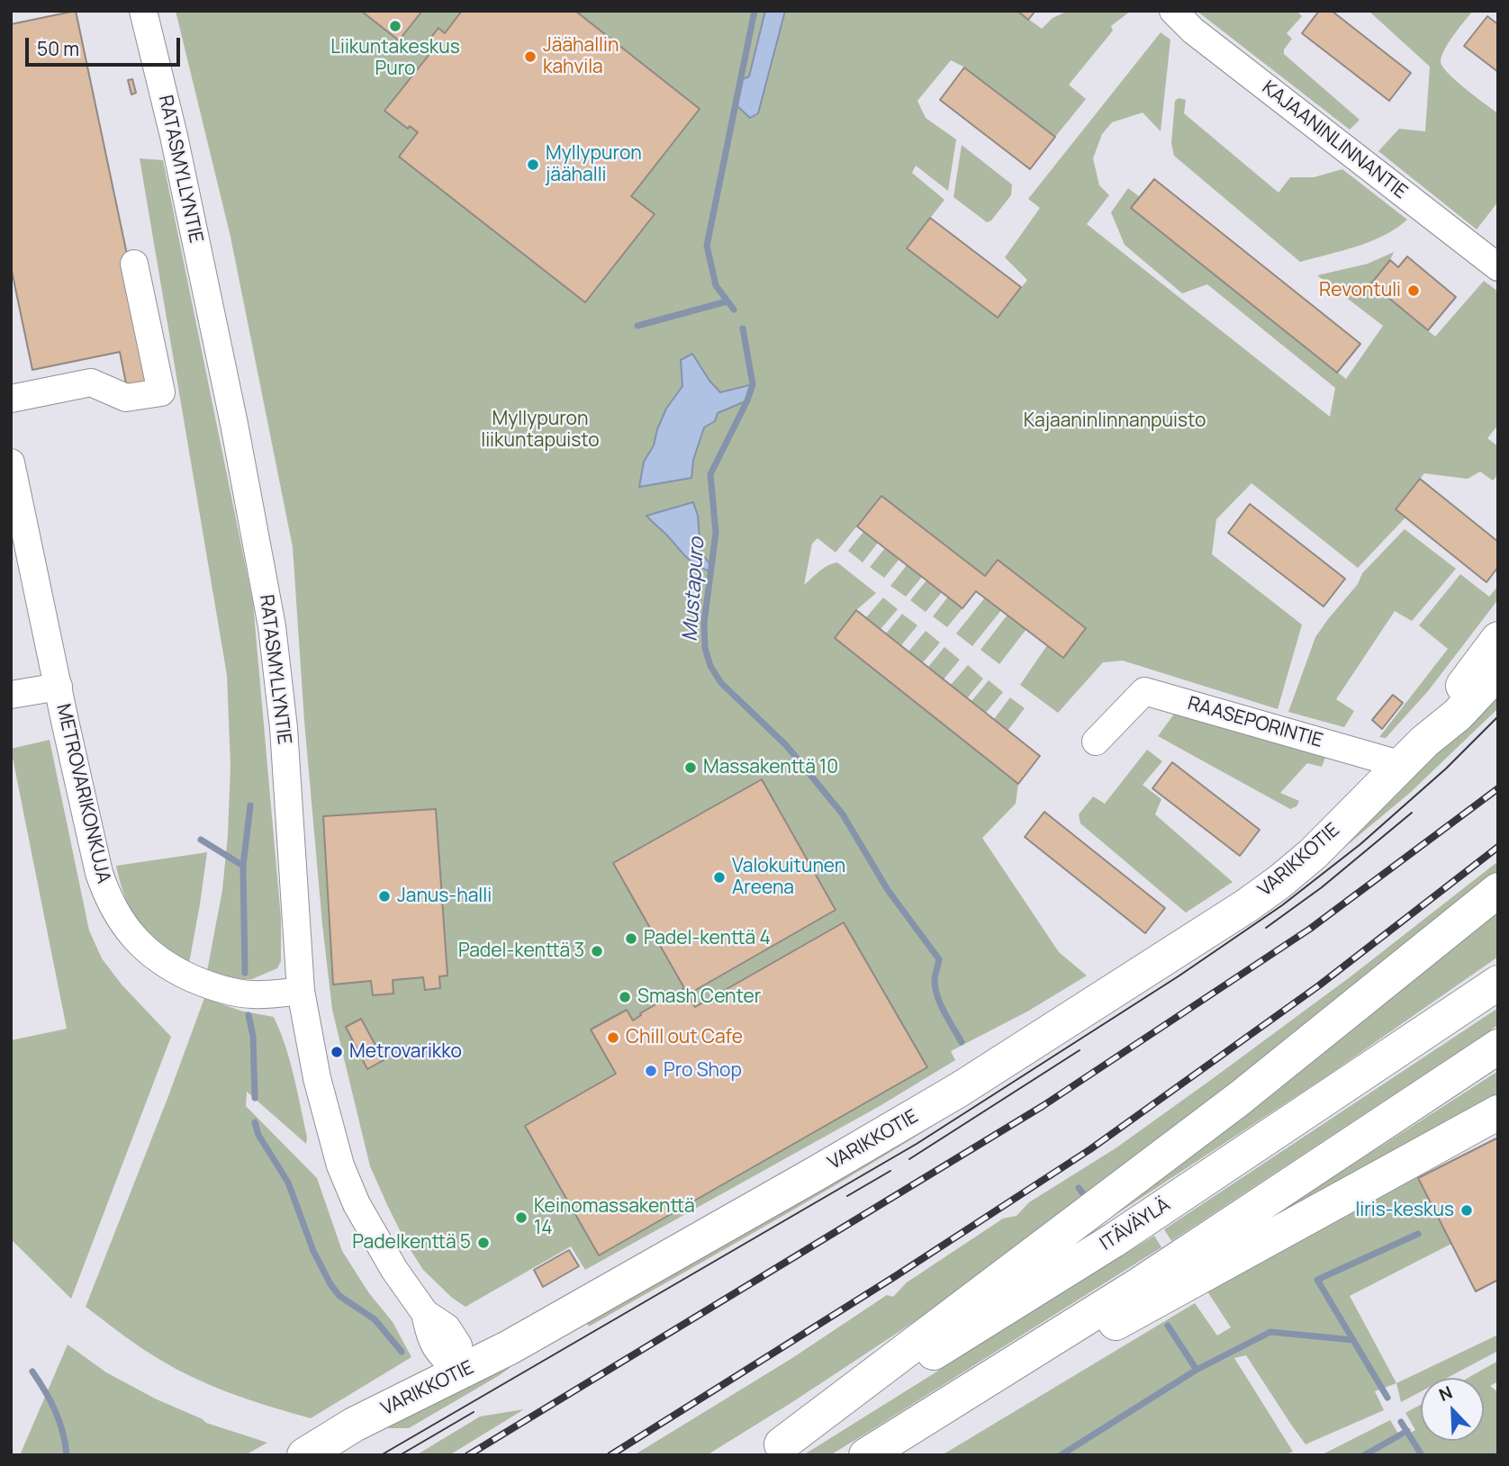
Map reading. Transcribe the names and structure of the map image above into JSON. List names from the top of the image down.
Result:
{
  "streets": {
    "main road": ["VARIKKOTIE", "ITÄVÄYLÄ"],
    "street": [
      "KAJAANINLINNANTIE",
      "RATASMYLLYNTIE",
      "RAASEPORINTIE",
      "METROVARIKONKUJA"
    ]
  },
  "crossings": [
    ["RATASMYLLYNTIE", "METROVARIKONKUJA"],
    ["RATASMYLLYNTIE", "VARIKKOTIE"],
    ["RAASEPORINTIE", "VARIKKOTIE"]
  ],
  "water": ["Mustapuro"],
  "parks": ["Myllypuron liikuntapuisto", "Kajaaninlinnanpuisto"],
  "places": [
    "Liikuntakeskus Puro",
    "Jäähallin kahvila",
    "Myllypuron jäähalli",
    "Revontuli",
    "Massakenttä 10",
    "Valokuitunen Areena",
    "Janus-halli",
    "Padel-kenttä 4",
    "Padel-kenttä 3",
    "Smash Center",
    "Chill out Cafe",
    "Metrovarikko",
    "Pro Shop",
    "Iiris-keskus",
    "Keinomassakenttä 14",
    "Padelkenttä 5"
  ],
  "scale_bar": "50 m",
  "north": "top left"
}
